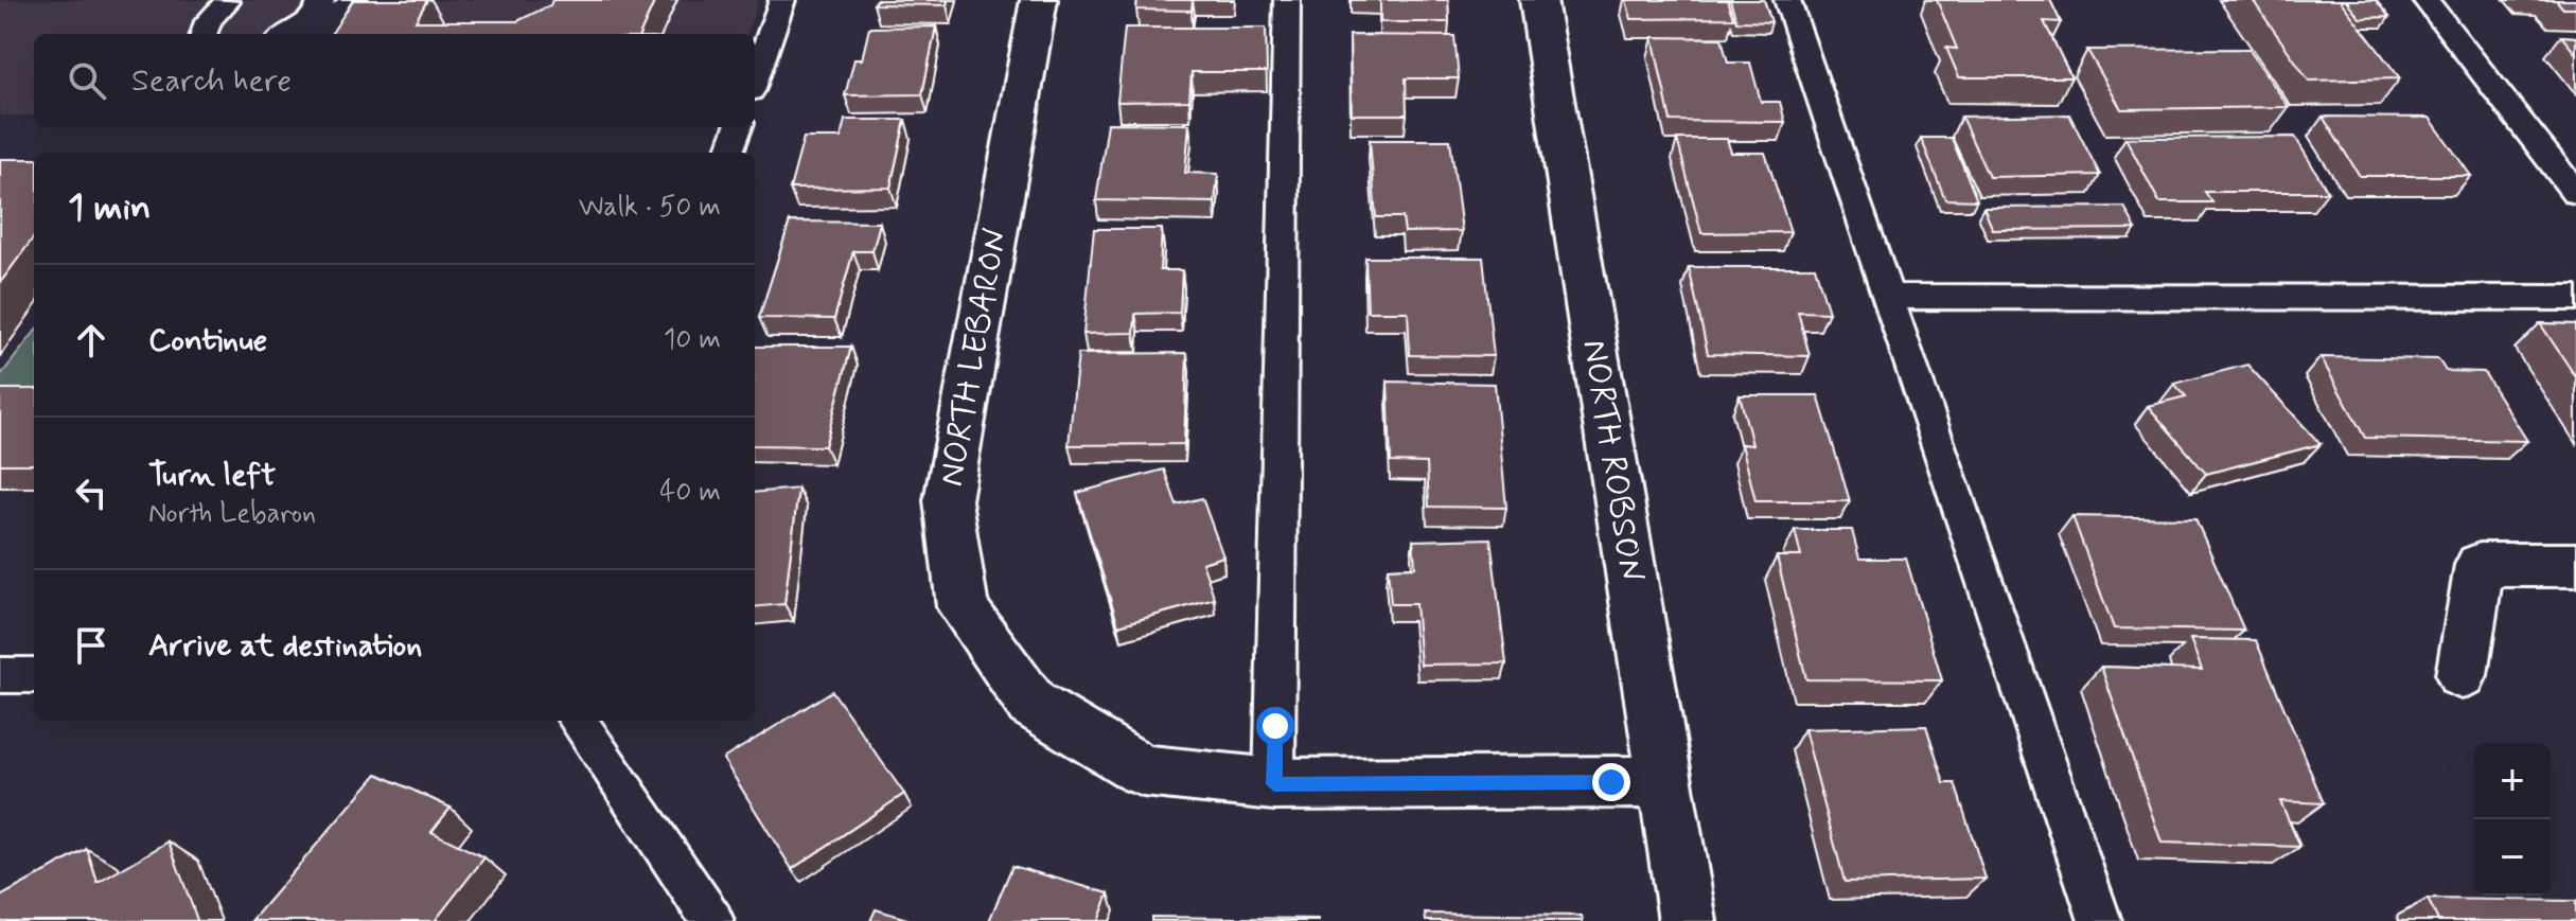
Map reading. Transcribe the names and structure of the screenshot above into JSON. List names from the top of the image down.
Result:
{
  "streets": {
    "street": ["NORTH LEBARON", "NORTH ROBSON"]
  },
  "crossings": [
    ["NORTH LEBARON", "NORTH ROBSON"]
  ],
  "page": {
    "search": "Search here",
    "heading": ["1 min", "Walk · 50 m"],
    "list": [
      ["Continue", "10 m"],
      ["Turn left", "North Lebaron", "40 m"],
      "Arrive at destination"
    ],
    "map_buttons": ["+", "−"]
  }
}
